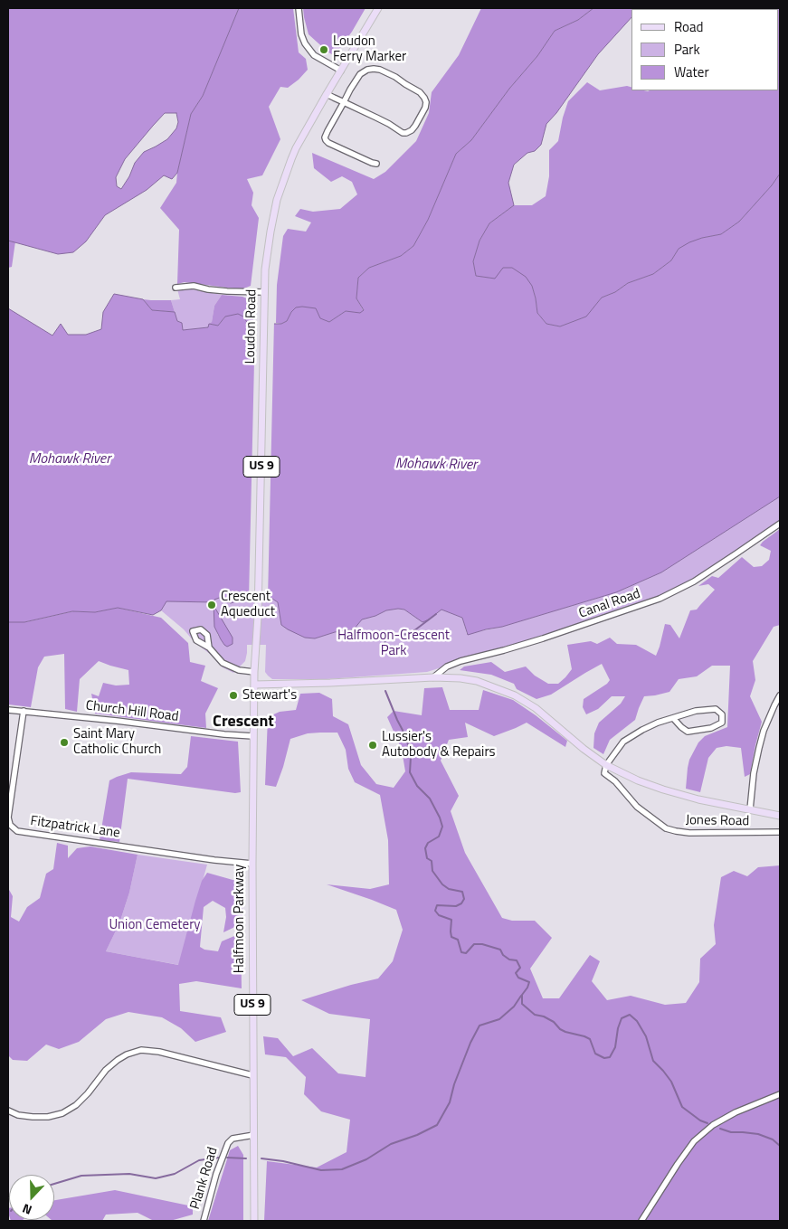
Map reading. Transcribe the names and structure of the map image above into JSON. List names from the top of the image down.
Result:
{
  "streets": {
    "main road": ["Loudon Road", "US 9", "Halfmoon Parkway"],
    "street": [
      "Canal Road",
      "Church Hill Road",
      "Jones Road",
      "Fitzpatrick Lane",
      "Plank Road"
    ]
  },
  "crossings": [
    ["Loudon Road", "Halfmoon Parkway"],
    ["Church Hill Road", "Fitzpatrick Lane"],
    ["Church Hill Road", "Halfmoon Parkway"],
    ["Fitzpatrick Lane", "Halfmoon Parkway"],
    ["Halfmoon Parkway", "Plank Road"]
  ],
  "districts": ["Crescent"],
  "water": ["Mohawk River"],
  "parks": ["Halfmoon-Crescent Park", "Union Cemetery"],
  "places": [
    "Loudon Ferry Marker",
    "Crescent Aqueduct",
    "Stewart's",
    "Saint Mary Catholic Church",
    "Lussier's Autobody & Repairs"
  ],
  "legend": ["Road", "Park", "Water"],
  "north": "bottom"
}
